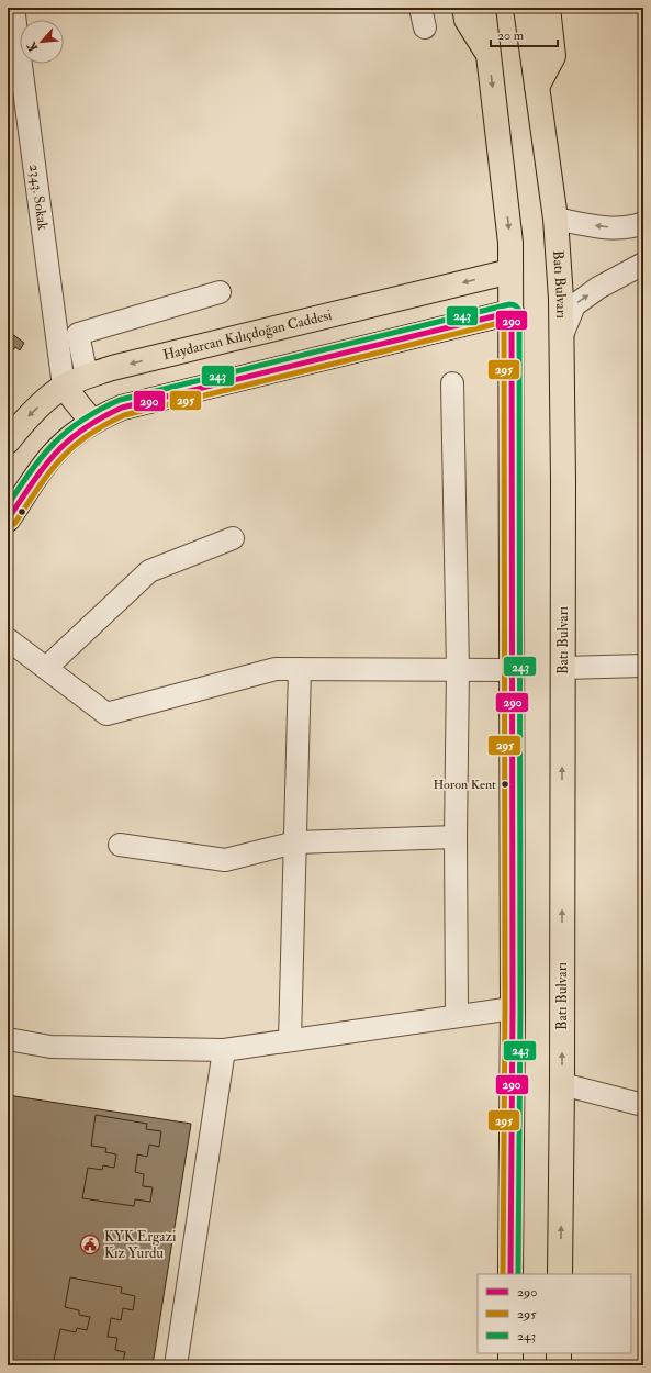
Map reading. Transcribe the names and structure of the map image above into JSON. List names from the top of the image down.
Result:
{
  "streets": {
    "main road": ["Batı Bulvarı", "Haydarcan Kılıçdoğan Caddesi"],
    "street": ["2343. Sokak"]
  },
  "crossings": [
    ["2343. Sokak", "Haydarcan Kılıçdoğan Caddesi"]
  ],
  "places": {
    "other": ["Horon Kent"],
    "public building": ["KYK Ergazi Kız Yurdu"]
  },
  "lines": ["transit line 243", "transit line 290", "transit line 295"],
  "legend": ["290", "295", "243"],
  "scale_bar": "20 m",
  "north": "bottom left"
}
